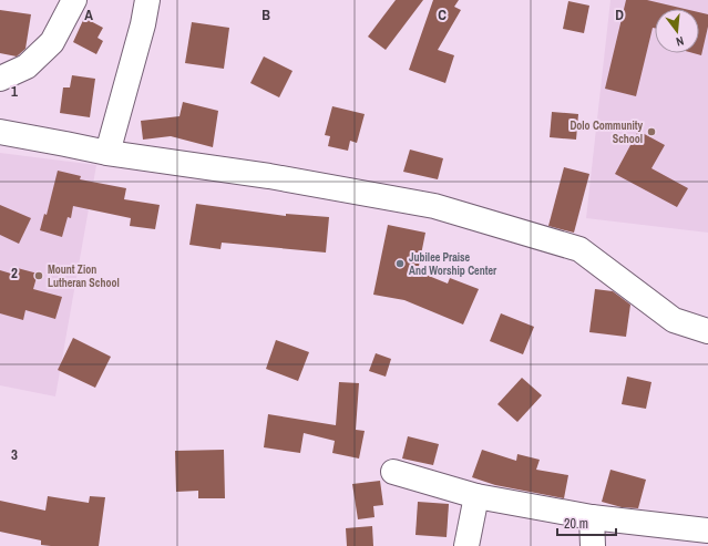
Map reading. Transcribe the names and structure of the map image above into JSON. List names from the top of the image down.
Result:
{
  "places": ["Dolo Community School", "Jubilee Praise And Worship Center", "Mount Zion Lutheran School"],
  "scale_bar": "20 m",
  "north": "bottom",
  "grid": {
    "columns": [
      "A",
      "B",
      "C",
      "D"
    ],
    "rows": ["1", "2", "3"]
  }
}
